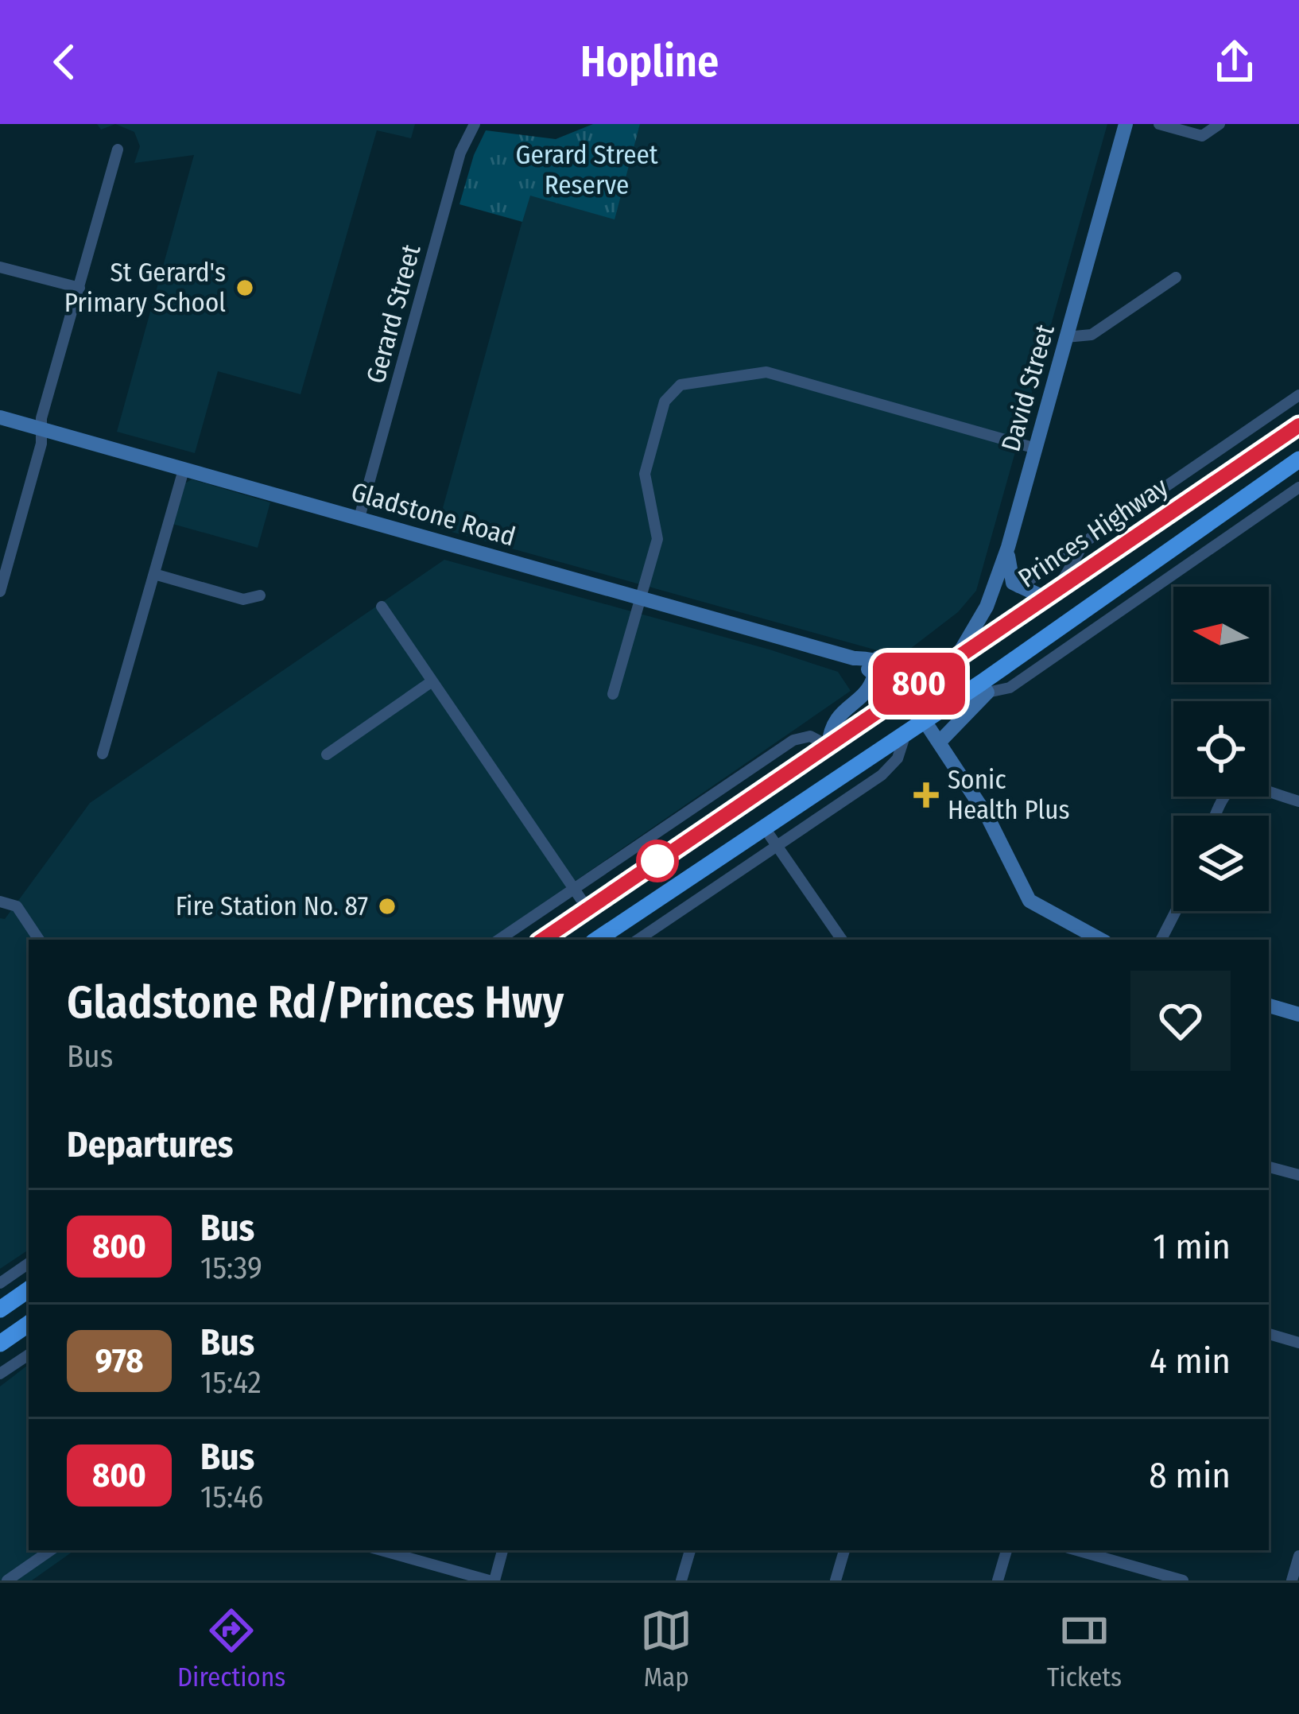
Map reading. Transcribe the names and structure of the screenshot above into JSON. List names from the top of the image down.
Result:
{
  "streets": {
    "highway": ["Princes Highway"],
    "main road": ["David Street", "Gladstone Road"],
    "street": ["Gerard Street"]
  },
  "crossings": [
    ["Gerard Street", "Gladstone Road"],
    ["David Street", "Princes Highway"],
    ["Gladstone Road", "Princes Highway"]
  ],
  "parks": ["Gerard Street Reserve"],
  "places": {
    "other": ["St Gerard's Primary School", "Fire Station No. 87"],
    "health": ["Sonic Health Plus"]
  },
  "lines": ["bus line 800"],
  "north": "left",
  "page": {
    "header": "Hopline",
    "on_map": "800",
    "heading": [
      ["Gladstone Rd/Princes Hwy", "Bus"],
      "Departures"
    ],
    "list": [
      {
        "mark": "800",
        "name": "Bus",
        "note": "15:39",
        "value": "1 min"
      },
      {
        "mark": "978",
        "name": "Bus",
        "note": "15:42",
        "value": "4 min"
      },
      {
        "mark": "800",
        "name": "Bus",
        "note": "15:46",
        "value": "8 min"
      }
    ],
    "tabs": ["Directions", "Map", "Tickets"]
  }
}
